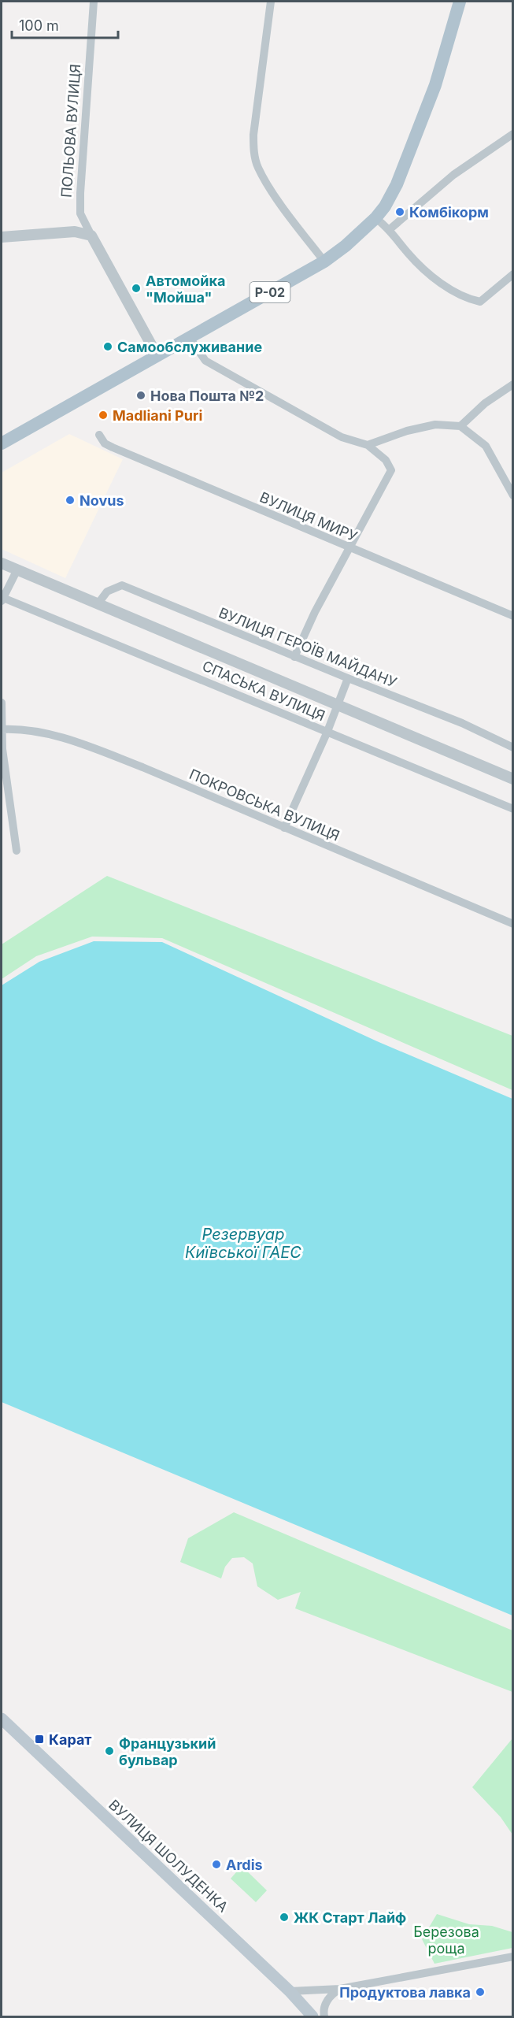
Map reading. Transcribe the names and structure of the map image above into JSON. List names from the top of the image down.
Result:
{
  "streets": {
    "main road": ["Р-02", "ВУЛИЦЯ ШОЛУДЕНКА"],
    "street": [
      "ПОЛЬОВА ВУЛИЦЯ",
      "ВУЛИЦЯ МИРУ",
      "ВУЛИЦЯ ГЕРОЇВ МАЙДАНУ",
      "СПАСЬКА ВУЛИЦЯ",
      "ПОКРОВСЬКА ВУЛИЦЯ"
    ]
  },
  "crossings": [
    ["ПОЛЬОВА ВУЛИЦЯ", "Р-02"],
    ["ВУЛИЦЯ ГЕРОЇВ МАЙДАНУ", "СПАСЬКА ВУЛИЦЯ"]
  ],
  "water": ["Резервуар Київської ГАЕС"],
  "parks": ["Березова роща"],
  "places": {
    "other": [
      "Комбікорм",
      "Автомойка \"Мойша\"",
      "Самообслуживание",
      "Нова Пошта №2",
      "Madliani Puri",
      "Novus",
      "Французький бульвар",
      "Ardis",
      "ЖК Старт Лайф",
      "Продуктова лавка"
    ],
    "transit": ["Карат"]
  },
  "scale_bar": "100 m"
}
